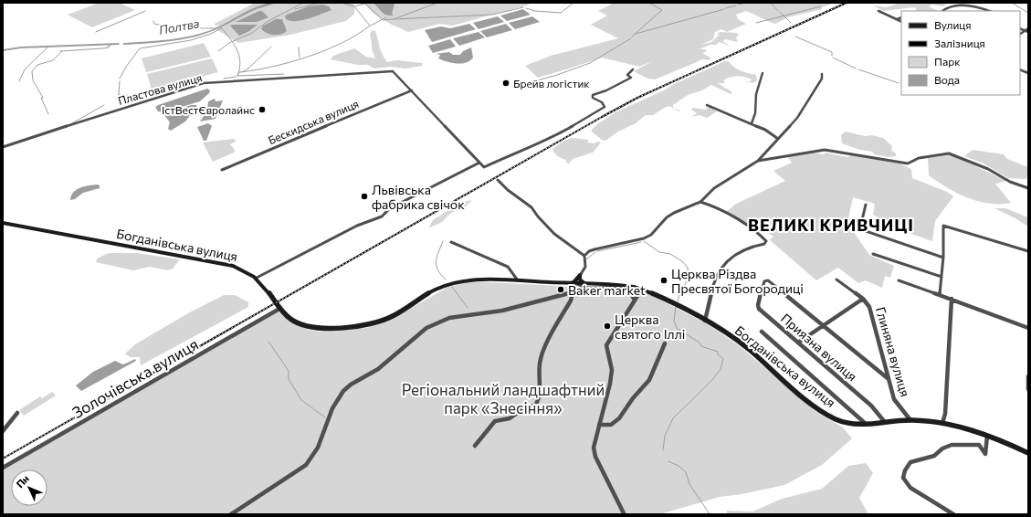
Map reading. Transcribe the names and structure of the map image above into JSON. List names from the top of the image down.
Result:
{
  "streets": {
    "main road": ["Богданівська вулиця"],
    "street": [
      "Пластова вулиця",
      "Бескидська вулиця",
      "Приязна вулиця",
      "Глиняна вулиця",
      "Золочівська вулиця"
    ]
  },
  "crossings": [
    ["Пластова вулиця", "Бескидська вулиця"],
    ["Богданівська вулиця", "Приязна вулиця"],
    ["Богданівська вулиця", "Глиняна вулиця"],
    ["Богданівська вулиця", "Золочівська вулиця"]
  ],
  "districts": ["ВЕЛИКІ КРИВЧИЦІ"],
  "water": ["Полтва"],
  "parks": ["Регіональний ландшафтний парк «Знесіння»"],
  "places": [
    "Брейв логістик",
    "ІстВестЄвролайнс",
    "Львівська фабрика свічок",
    "Церква Різдва Пресвятої Богородиці",
    "Baker market",
    "Церква святого Іллі"
  ],
  "legend": [
    "Вулиця",
    "Залізниця",
    "Парк",
    "Вода"
  ],
  "north": "top left"
}
